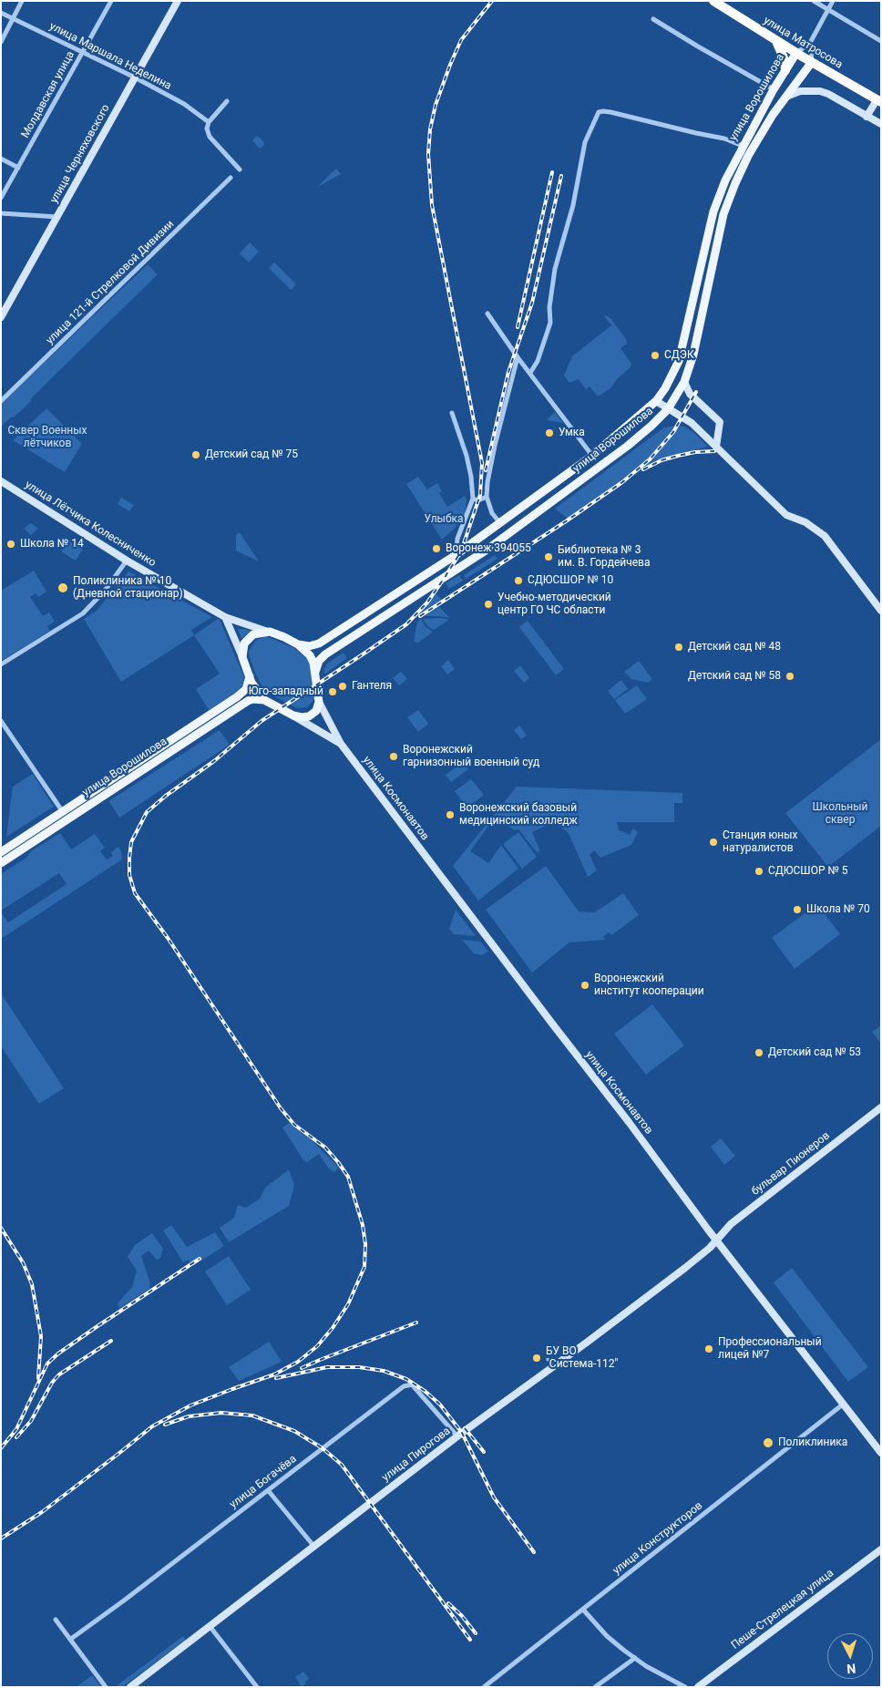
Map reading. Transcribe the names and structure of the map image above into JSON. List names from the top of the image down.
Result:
{
  "streets": {
    "highway": ["улица Матросова"],
    "main road": ["улица Ворошилова"],
    "street": [
      "улица Маршала Неделина",
      "Молдавская улица",
      "улица Черняховского",
      "улица 121-й Стрелковой Дивизии",
      "улица Лётчика Колесниченко",
      "улица Космонавтов",
      "бульвар Пионеров",
      "улица Пирогова",
      "улица Богачёва",
      "улица Конструкторов",
      "Пеше-Стрелецкая улица"
    ]
  },
  "crossings": [
    ["улица Матросова", "улица Ворошилова"],
    ["улица Маршала Неделина", "Молдавская улица"],
    ["улица Маршала Неделина", "улица Черняховского"],
    ["улица Ворошилова", "улица Лётчика Колесниченко"],
    ["улица Ворошилова", "улица Космонавтов"],
    ["улица Лётчика Колесниченко", "улица Космонавтов"],
    ["улица Космонавтов", "бульвар Пионеров"],
    ["улица Космонавтов", "улица Пирогова"],
    ["улица Космонавтов", "улица Конструкторов"],
    ["бульвар Пионеров", "улица Пирогова"],
    ["улица Пирогова", "улица Богачёва"]
  ],
  "parks": ["Сквер Военных лётчиков", "Улыбка", "Школьный сквер"],
  "places": [
    "СДЭК",
    "Умка",
    "Детский сад № 75",
    "Школа № 14",
    "Воронеж 394055",
    "Библиотека № 3 им. В. Гордейчева",
    "СДЮСШОР № 10",
    "Поликлиника № 10 (Дневной стационар)",
    "Учебно-методический центр ГО ЧС области",
    "Детский сад № 48",
    "Детский сад № 58",
    "Гантеля",
    "Юго-западный",
    "Воронежский гарнизонный военный суд",
    "Воронежский базовый медицинский колледж",
    "Станция юных натуралистов",
    "СДЮСШОР № 5",
    "Школа № 70",
    "Воронежский институт кооперации",
    "Детский сад № 53",
    "Профессиональный лицей №7",
    "БУ ВО \"Система-112\"",
    "Поликлиника"
  ],
  "north": "bottom"
}
